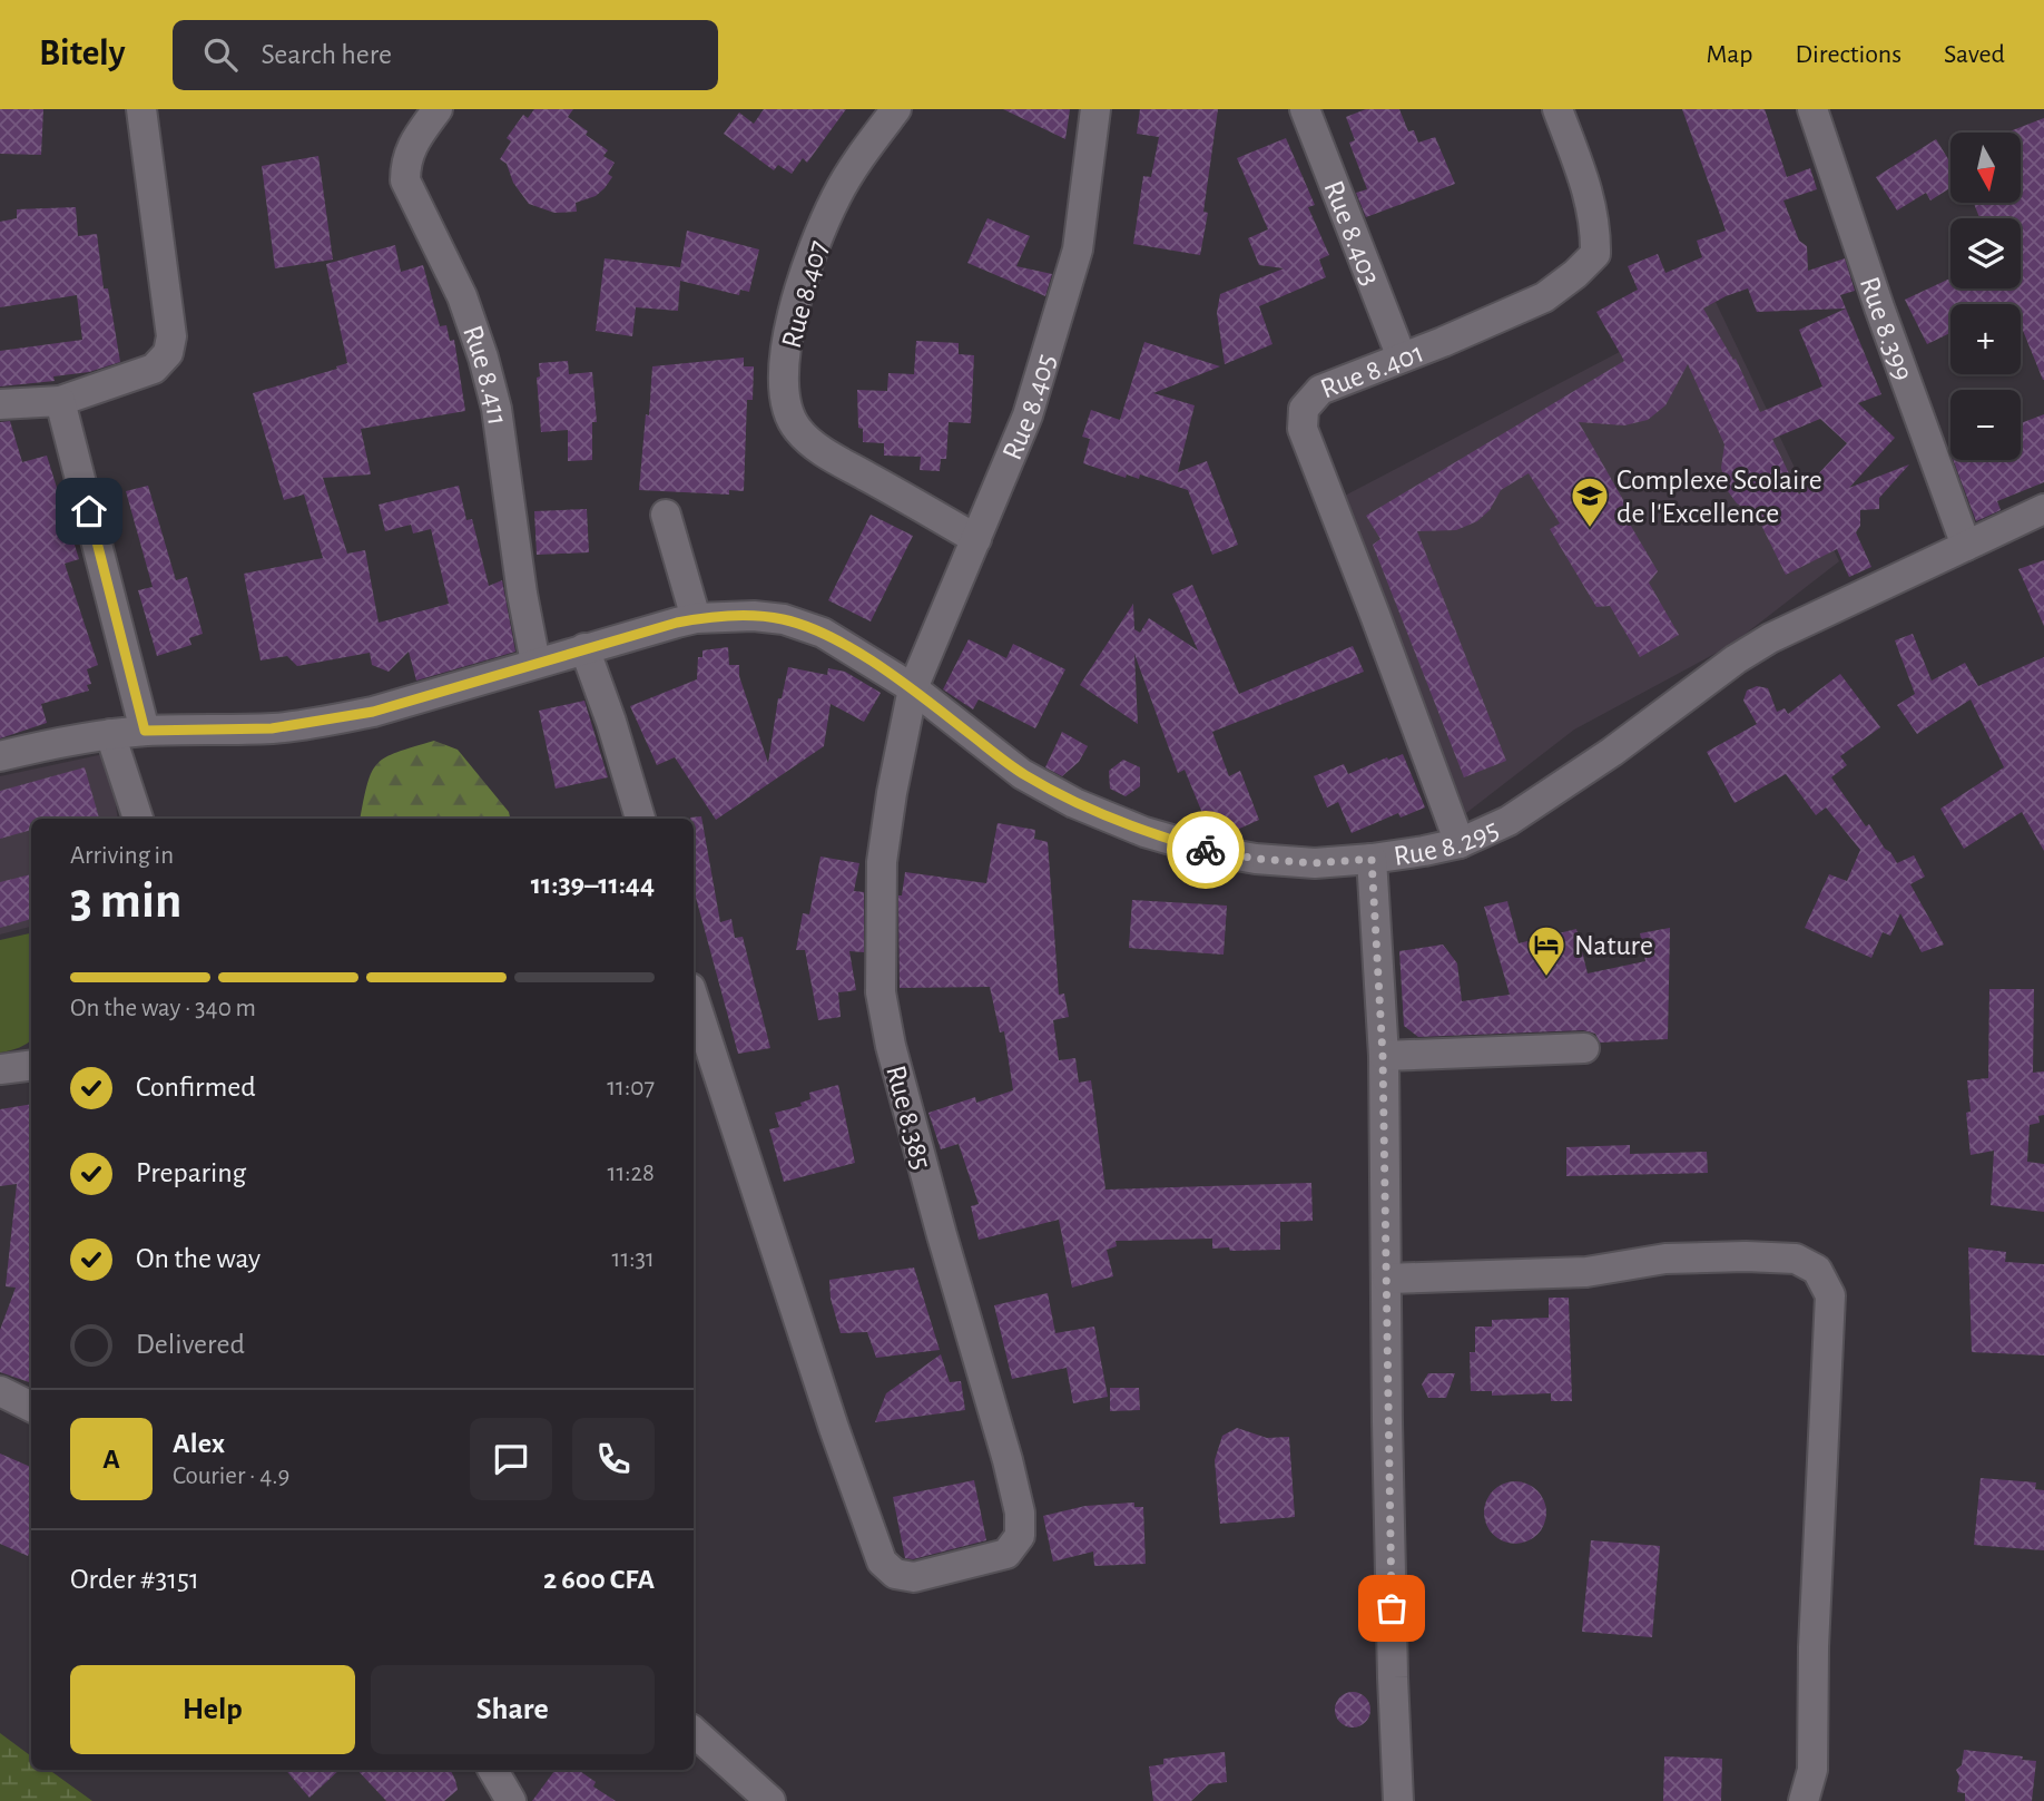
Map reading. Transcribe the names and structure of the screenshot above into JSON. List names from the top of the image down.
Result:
{
  "streets": {
    "street": [
      "Rue 8.403",
      "Rue 8.407",
      "Rue 8.399",
      "Rue 8.401",
      "Rue 8.411",
      "Rue 8.405",
      "Rue 8.295",
      "Rue 8.385"
    ]
  },
  "crossings": [
    ["Rue 8.403", "Rue 8.401"],
    ["Rue 8.407", "Rue 8.405"],
    ["Rue 8.399", "Rue 8.295"],
    ["Rue 8.401", "Rue 8.295"],
    ["Rue 8.411", "Rue 8.295"],
    ["Rue 8.405", "Rue 8.295"],
    ["Rue 8.405", "Rue 8.385"],
    ["Rue 8.295", "Rue 8.385"]
  ],
  "places": {
    "school or university": ["Complexe Scolaire de l'Excellence"],
    "hotel": ["Nature"]
  },
  "north": "bottom",
  "page": {
    "header": "Bitely",
    "search": "Search here",
    "nav": ["Map", "Directions", "Saved"],
    "map_buttons": ["+", "−"],
    "heading": ["3 min", "Arriving in", "11:39–11:44"],
    "panel": [
      "Alex",
      "Courier · 4.9",
      "Order #3151",
      "2 600 CFA"
    ],
    "bar": "On the way · 340 m",
    "list": [
      ["Confirmed", "11:07"],
      ["Preparing", "11:28"],
      ["On the way", "11:31"],
      "Delivered"
    ],
    "round": "A",
    "buttons": ["Help", "Share"]
  }
}
